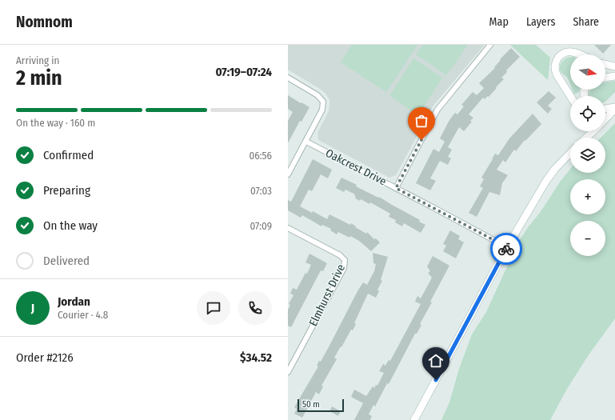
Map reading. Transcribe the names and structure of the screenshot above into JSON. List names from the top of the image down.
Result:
{
  "streets": {
    "street": ["Oakcrest Drive", "Elmhurst Drive"]
  },
  "scale_bar": "50 m",
  "north": "right",
  "page": {
    "header": "Nomnom",
    "nav": ["Map", "Layers", "Share"],
    "heading": ["2 min", "Arriving in", "07:19–07:24"],
    "panel": [
      "Jordan",
      "Courier · 4.8",
      "Order #2126",
      "$34.52"
    ],
    "map_buttons": ["+", "−"],
    "bar": "On the way · 160 m",
    "list": [
      ["Confirmed", "06:56"],
      ["Preparing", "07:03"],
      ["On the way", "07:09"],
      "Delivered"
    ],
    "round": "J",
    "scale": "50 m"
  }
}
